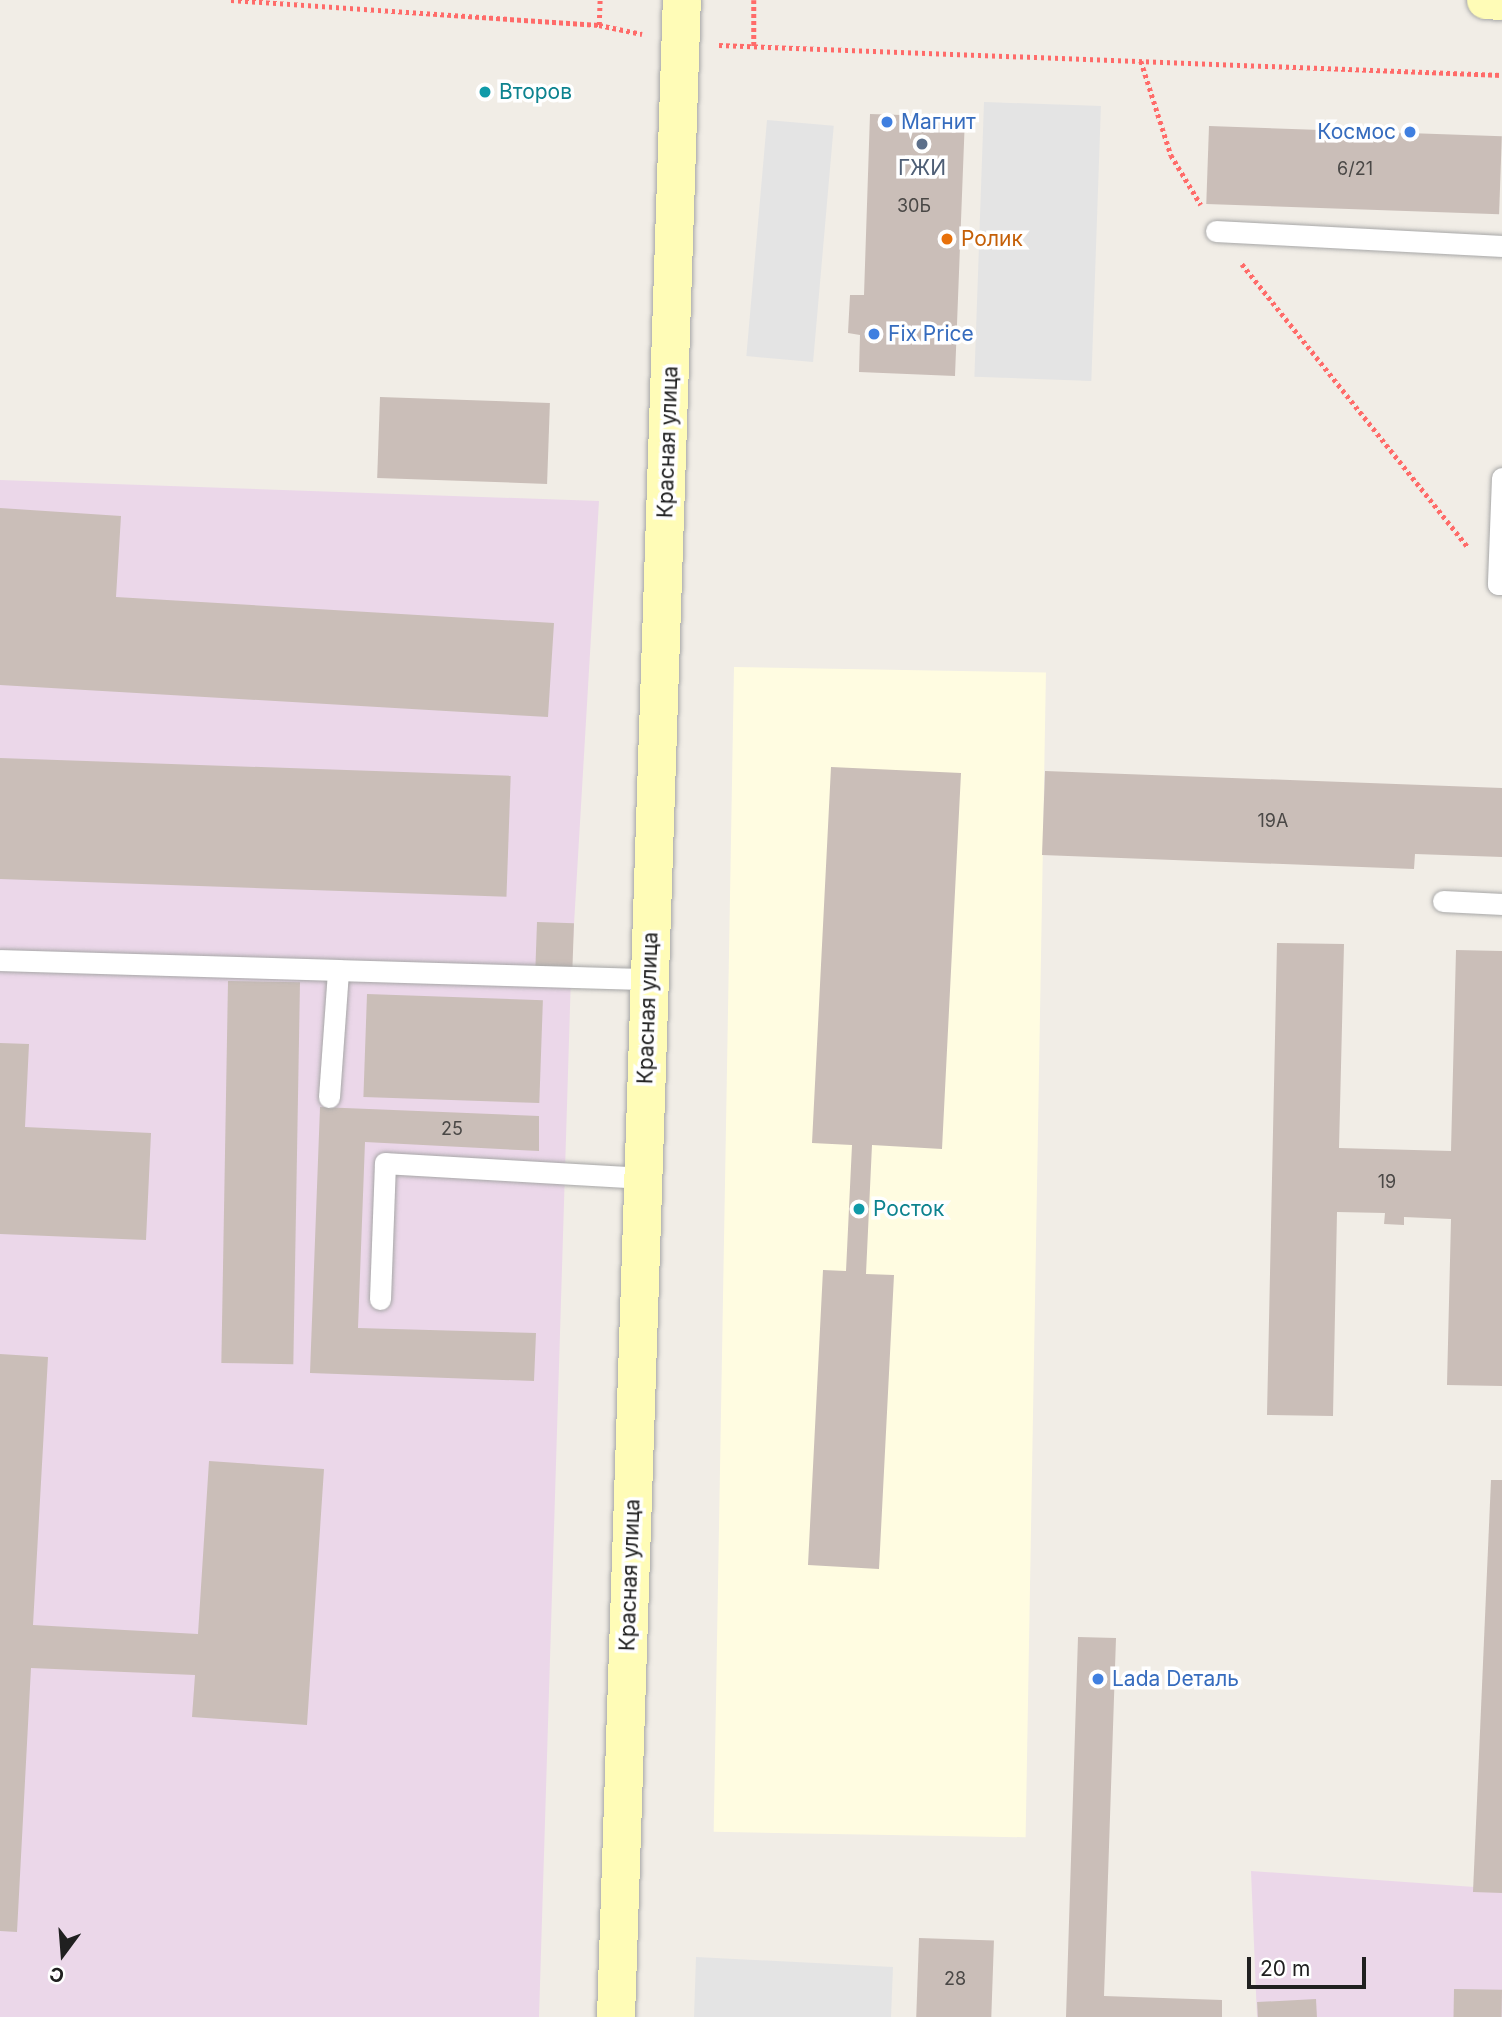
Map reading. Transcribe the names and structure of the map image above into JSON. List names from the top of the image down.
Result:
{
  "streets": {
    "main road": ["Красная улица"]
  },
  "places": [
    "Второв",
    "Магнит",
    "Космос",
    "ГЖИ",
    "Ролик",
    "Fix Price",
    "Росток",
    "Lada Dеталь"
  ],
  "house_numbers": [
    "6/21",
    "30Б",
    "19А",
    "25",
    "19",
    "28"
  ],
  "scale_bar": "20 m",
  "north": "bottom"
}
